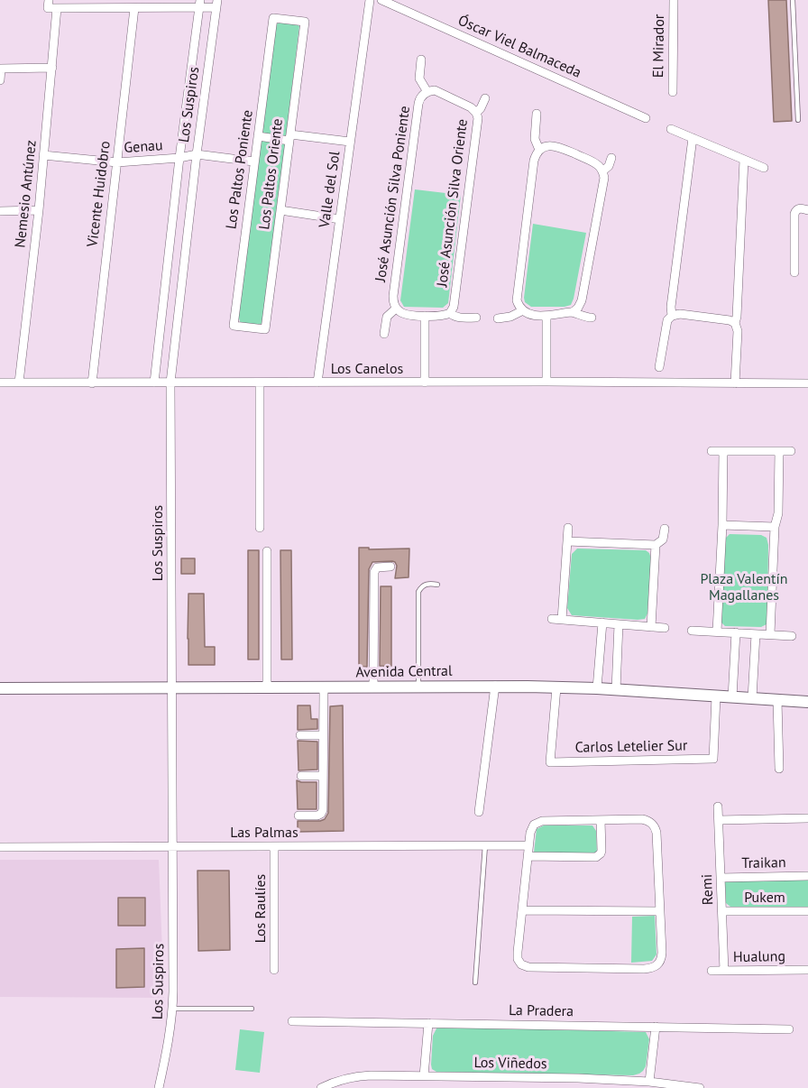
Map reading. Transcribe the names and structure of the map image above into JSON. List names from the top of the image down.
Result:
{
  "streets": {
    "street": [
      "El Mirador",
      "Óscar Viel Balmaceda",
      "Los Suspiros",
      "Genau",
      "Los Paltos Poniente",
      "Los Paltos Oriente",
      "Valle del Sol",
      "Nemesio Antúnez",
      "Vicente Huidobro",
      "José Asunción Silva Poniente",
      "José Asunción Silva Oriente",
      "Los Canelos",
      "Avenida Central",
      "Carlos Letelier Sur",
      "Las Palmas",
      "Traikan",
      "Remi",
      "Pukem",
      "Los Raulíes",
      "Hualung",
      "La Pradera",
      "Los Viñedos"
    ]
  },
  "crossings": [
    ["Los Suspiros", "Genau"],
    ["Los Suspiros", "Los Canelos"],
    ["Los Suspiros", "Avenida Central"],
    ["Los Suspiros", "Las Palmas"],
    ["Genau", "Nemesio Antúnez"],
    ["Genau", "Vicente Huidobro"],
    ["Los Paltos Poniente", "Los Paltos Oriente"],
    ["Valle del Sol", "Los Canelos"],
    ["Nemesio Antúnez", "Los Canelos"],
    ["Vicente Huidobro", "Los Canelos"],
    ["Avenida Central", "Carlos Letelier Sur"],
    ["Las Palmas", "Los Raulíes"],
    ["Traikan", "Remi"],
    ["Remi", "Pukem"],
    ["Remi", "Hualung"]
  ],
  "parks": ["Plaza Valentín Magallanes"]
}
